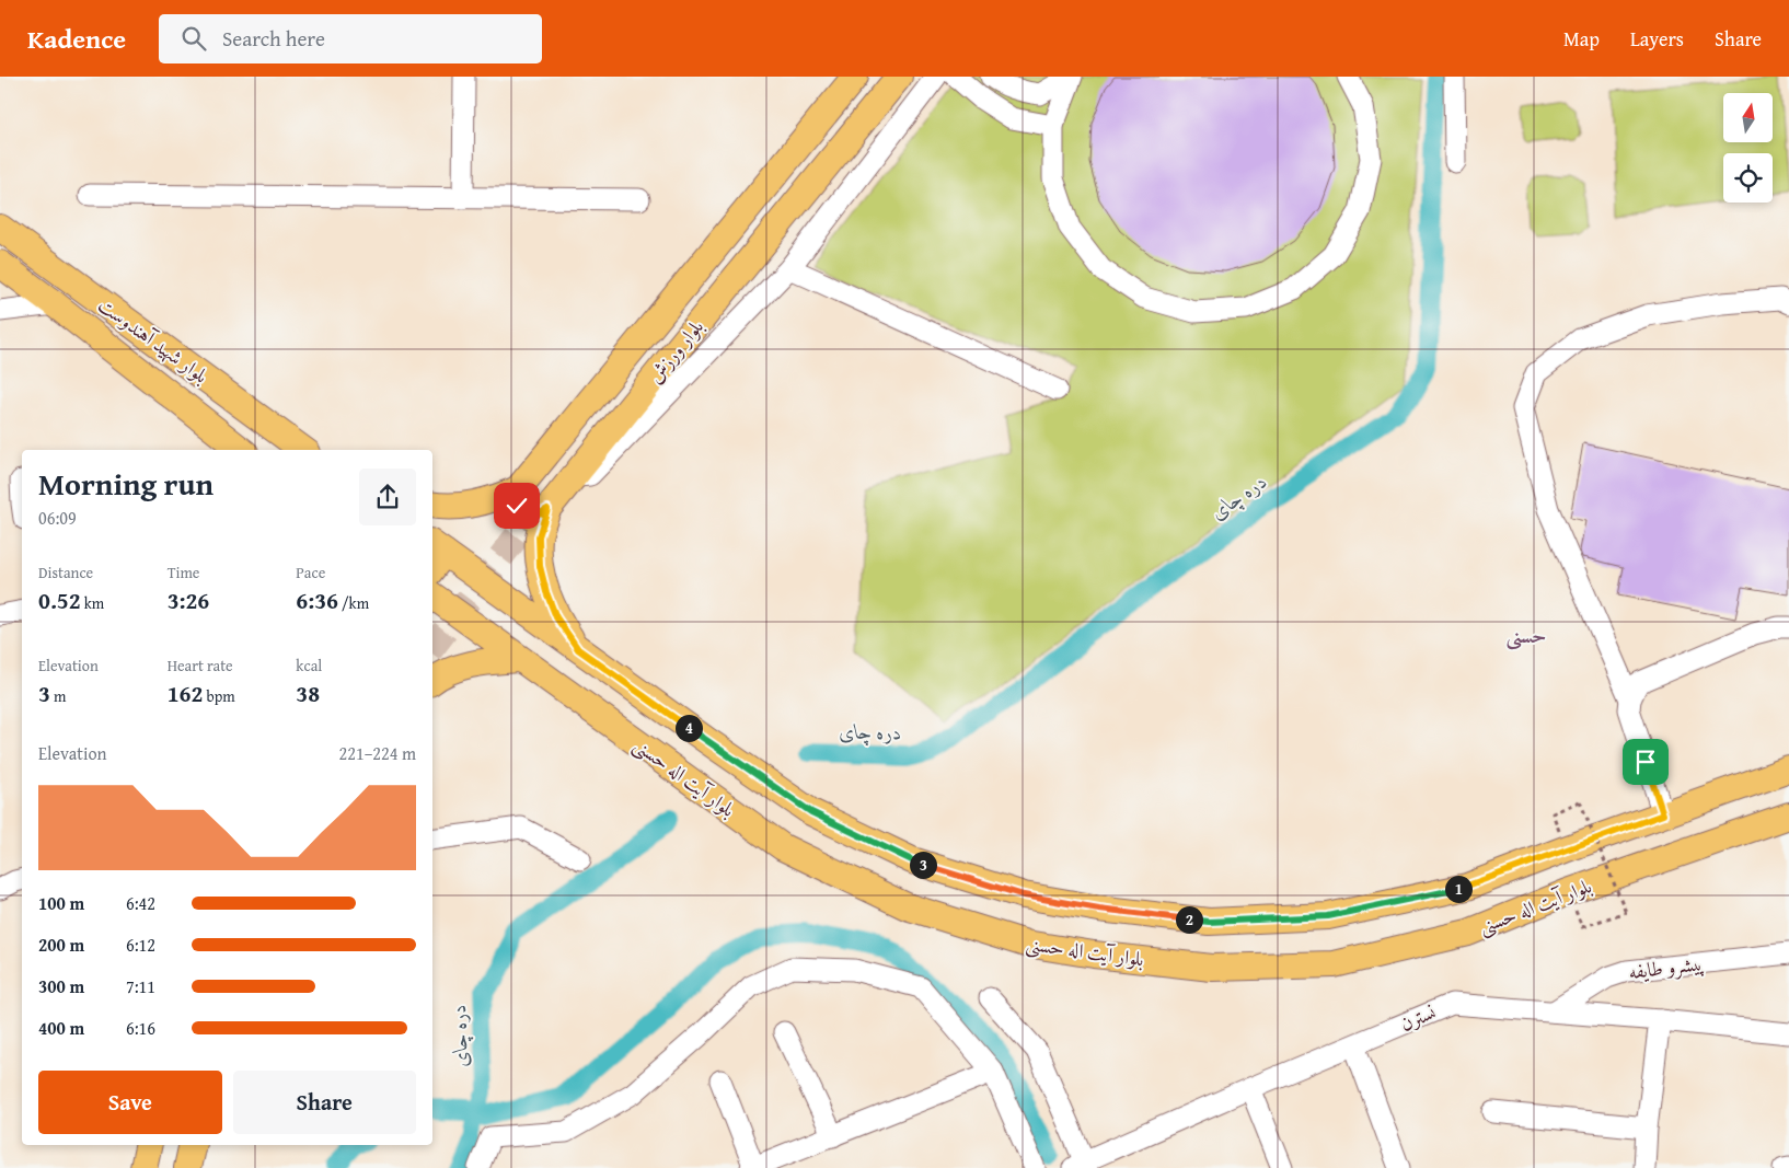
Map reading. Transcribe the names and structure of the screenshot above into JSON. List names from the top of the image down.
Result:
{
  "streets": {
    "main road": ["بلوار شهید آهندوست", "بلوار ورزش", "بلوار آیت اله حسنی"],
    "street": ["پیشرو طایفه", "نسترن"]
  },
  "crossings": [
    ["پیشرو طایفه", "نسترن"]
  ],
  "districts": ["حسنی"],
  "water": ["دره چای"],
  "north": "top",
  "page": {
    "header": "Kadence",
    "search": "Search here",
    "nav": ["Map", "Layers", "Share"],
    "heading": ["Morning run", "06:09"],
    "stats": [
      ["Distance", "0.52 km"],
      ["Time", "3:26"],
      ["Pace", "6:36 /km"],
      ["Elevation", "3 m"],
      ["Heart rate", "162 bpm"],
      ["kcal", "38"]
    ],
    "pins": [
      "4",
      "3",
      "1",
      "2"
    ],
    "chart": ["Elevation", "221–224 m"],
    "list": [
      {
        "name": "100 m",
        "note": "6:42"
      },
      {
        "name": "200 m",
        "note": "6:12"
      },
      {
        "name": "300 m",
        "note": "7:11"
      },
      {
        "name": "400 m",
        "note": "6:16"
      }
    ],
    "buttons": ["Save", "Share"]
  }
}
